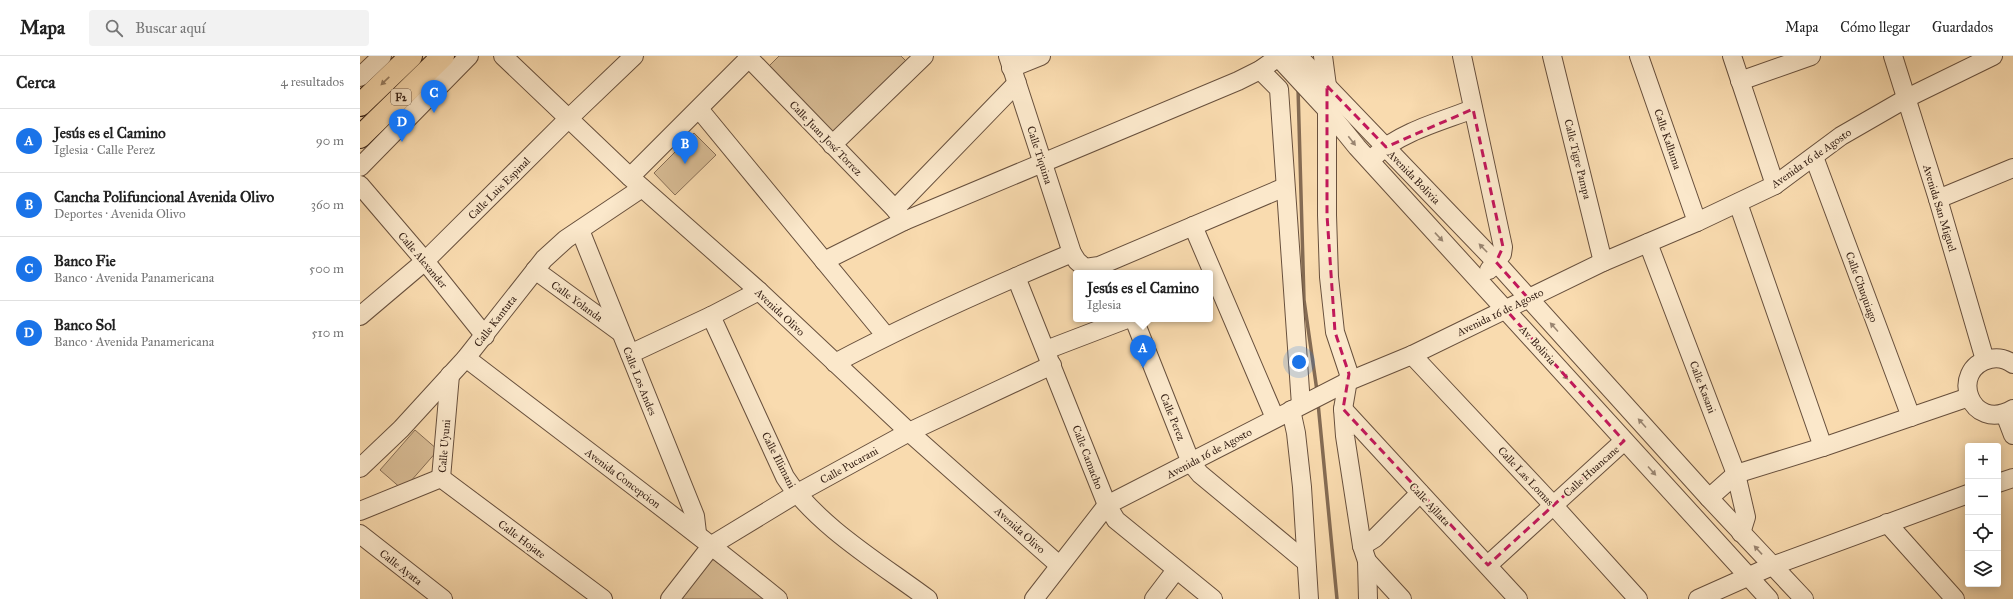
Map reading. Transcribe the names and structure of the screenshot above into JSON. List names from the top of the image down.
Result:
{
  "streets": {
    "highway": ["F2"],
    "street": [
      "Calle Juan José Torrez",
      "Calle Kalluma",
      "Calle Tiquina",
      "Avenida 16 de Agosto",
      "Calle Tigre Pampa",
      "Avenida Bolivia",
      "Calle Luis Espinal",
      "Avenida San Miguel",
      "Calle Alexander",
      "Calle Chuquiago",
      "Calle Yolanda",
      "Avenida Olivo",
      "Calle Kantuta",
      "Av. Bolivia",
      "Calle Los Andes",
      "Calle Kasani",
      "Calle Perez",
      "Calle Uyuni",
      "Calle Camacho",
      "Calle Illimani",
      "Calle Pucarani",
      "Calle Huancane",
      "Calle Las Lomas",
      "Avenida Concepcion",
      "Calle Ajllata",
      "Calle Hojate",
      "Calle Ayata"
    ]
  },
  "crossings": [
    ["Calle Juan José Torrez", "Calle Kantuta"],
    ["Calle Kalluma", "Avenida 16 de Agosto"],
    ["Avenida 16 de Agosto", "Calle Tigre Pampa"],
    ["Avenida 16 de Agosto", "Avenida Bolivia"],
    ["Avenida 16 de Agosto", "Avenida San Miguel"],
    ["Avenida 16 de Agosto", "Calle Chuquiago"],
    ["Avenida 16 de Agosto", "Avenida Olivo"],
    ["Avenida 16 de Agosto", "Av. Bolivia"],
    ["Avenida 16 de Agosto", "Calle Kasani"],
    ["Avenida 16 de Agosto", "Calle Perez"],
    ["Avenida 16 de Agosto", "Calle Camacho"],
    ["Avenida 16 de Agosto", "Calle Las Lomas"],
    ["Avenida Bolivia", "Av. Bolivia"],
    ["Calle Luis Espinal", "Calle Alexander"],
    ["Calle Luis Espinal", "Avenida Olivo"],
    ["Calle Alexander", "Calle Kantuta"],
    ["Calle Yolanda", "Calle Kantuta"],
    ["Calle Yolanda", "Calle Los Andes"],
    ["Avenida Olivo", "Calle Kantuta"],
    ["Avenida Olivo", "Calle Pucarani"],
    ["Calle Kantuta", "Calle Los Andes"],
    ["Calle Kantuta", "Calle Uyuni"],
    ["Calle Kantuta", "Avenida Concepcion"],
    ["Av. Bolivia", "Calle Huancane"],
    ["Calle Los Andes", "Avenida Concepcion"],
    ["Calle Uyuni", "Calle Hojate"],
    ["Calle Camacho", "Calle Pucarani"],
    ["Calle Illimani", "Calle Pucarani"],
    ["Calle Pucarani", "Avenida Concepcion"],
    ["Calle Huancane", "Calle Las Lomas"],
    ["Calle Huancane", "Calle Ajllata"]
  ],
  "one_way": ["Avenida Bolivia"],
  "page": {
    "header": "Mapa",
    "search": "Buscar aquí",
    "nav": ["Mapa", "Cómo llegar", "Guardados"],
    "heading": ["Cerca", "4 resultados"],
    "pins": [
      "C",
      "D",
      "B",
      "A"
    ],
    "list": [
      {
        "mark": "A",
        "name": "Jesús es el Camino",
        "note": "Iglesia · Calle Perez",
        "value": "90 m"
      },
      {
        "mark": "B",
        "name": "Cancha Polifuncional Avenida Olivo",
        "note": "Deportes · Avenida Olivo",
        "value": "360 m"
      },
      {
        "mark": "C",
        "name": "Banco Fie",
        "note": "Banco · Avenida Panamericana",
        "value": "500 m"
      },
      {
        "mark": "D",
        "name": "Banco Sol",
        "note": "Banco · Avenida Panamericana",
        "value": "510 m"
      }
    ],
    "popup": ["Jesús es el Camino", "Iglesia"],
    "map_buttons": ["+", "−"]
  }
}
